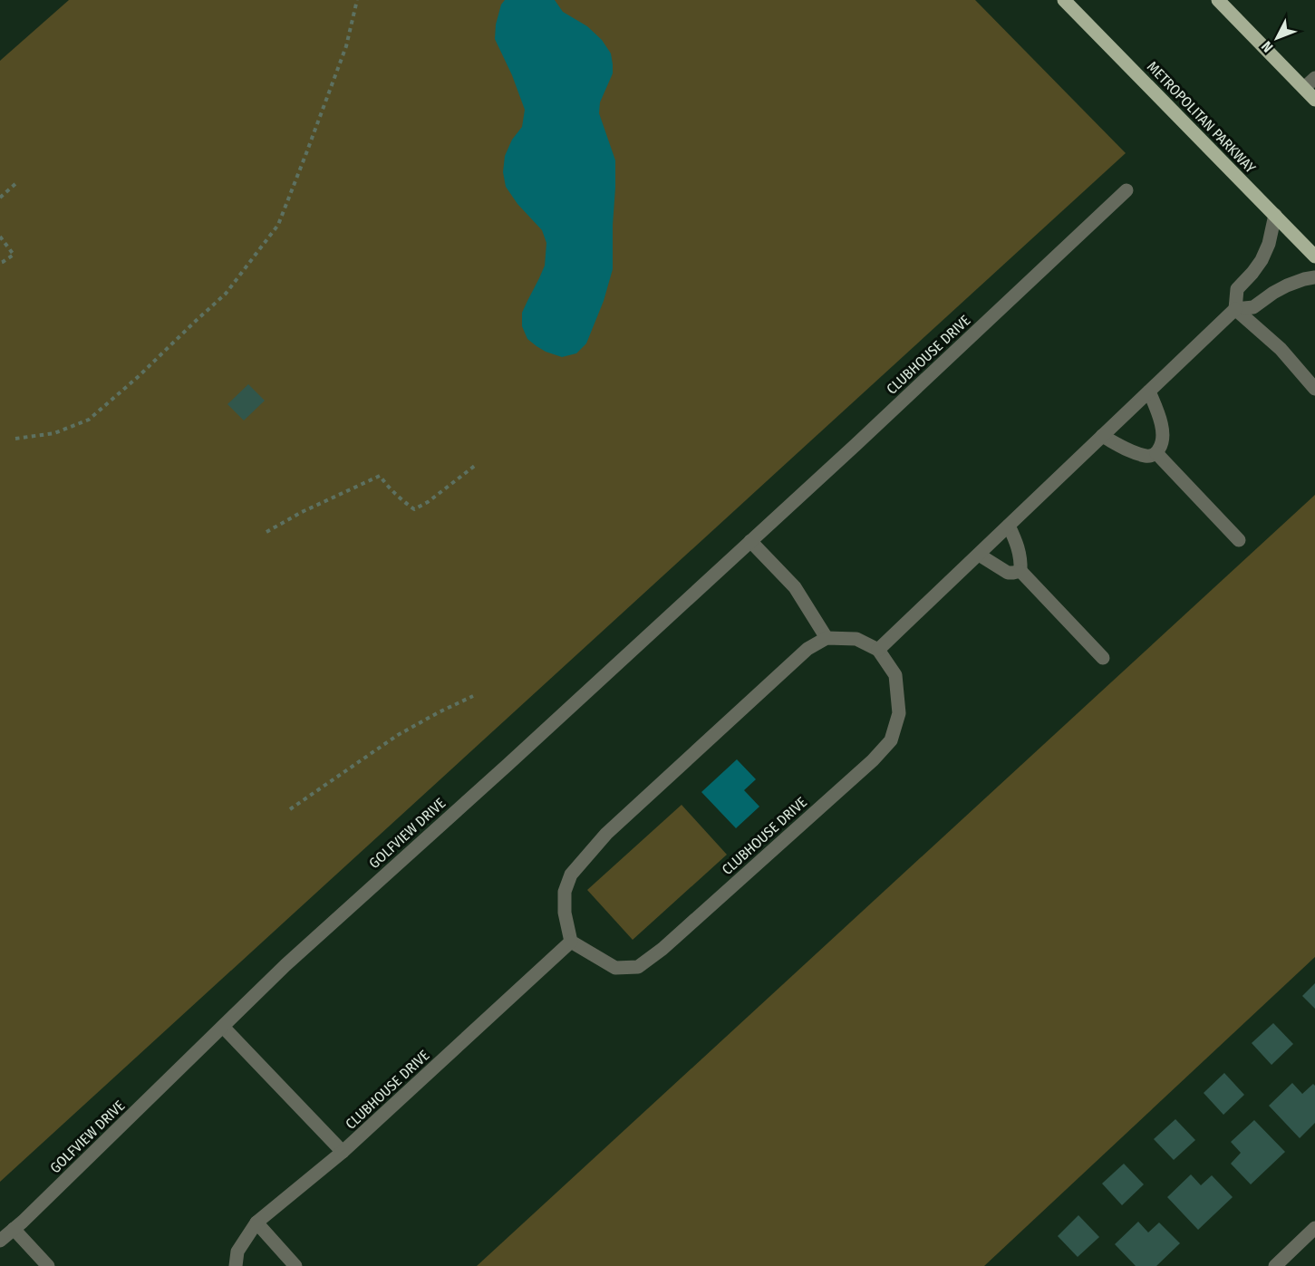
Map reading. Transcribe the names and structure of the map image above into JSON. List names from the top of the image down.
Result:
{
  "streets": {
    "main road": ["METROPOLITAN PARKWAY"],
    "street": ["CLUBHOUSE DRIVE", "GOLFVIEW DRIVE"]
  },
  "crossings": [
    ["CLUBHOUSE DRIVE", "GOLFVIEW DRIVE"]
  ],
  "north": "bottom left"
}
